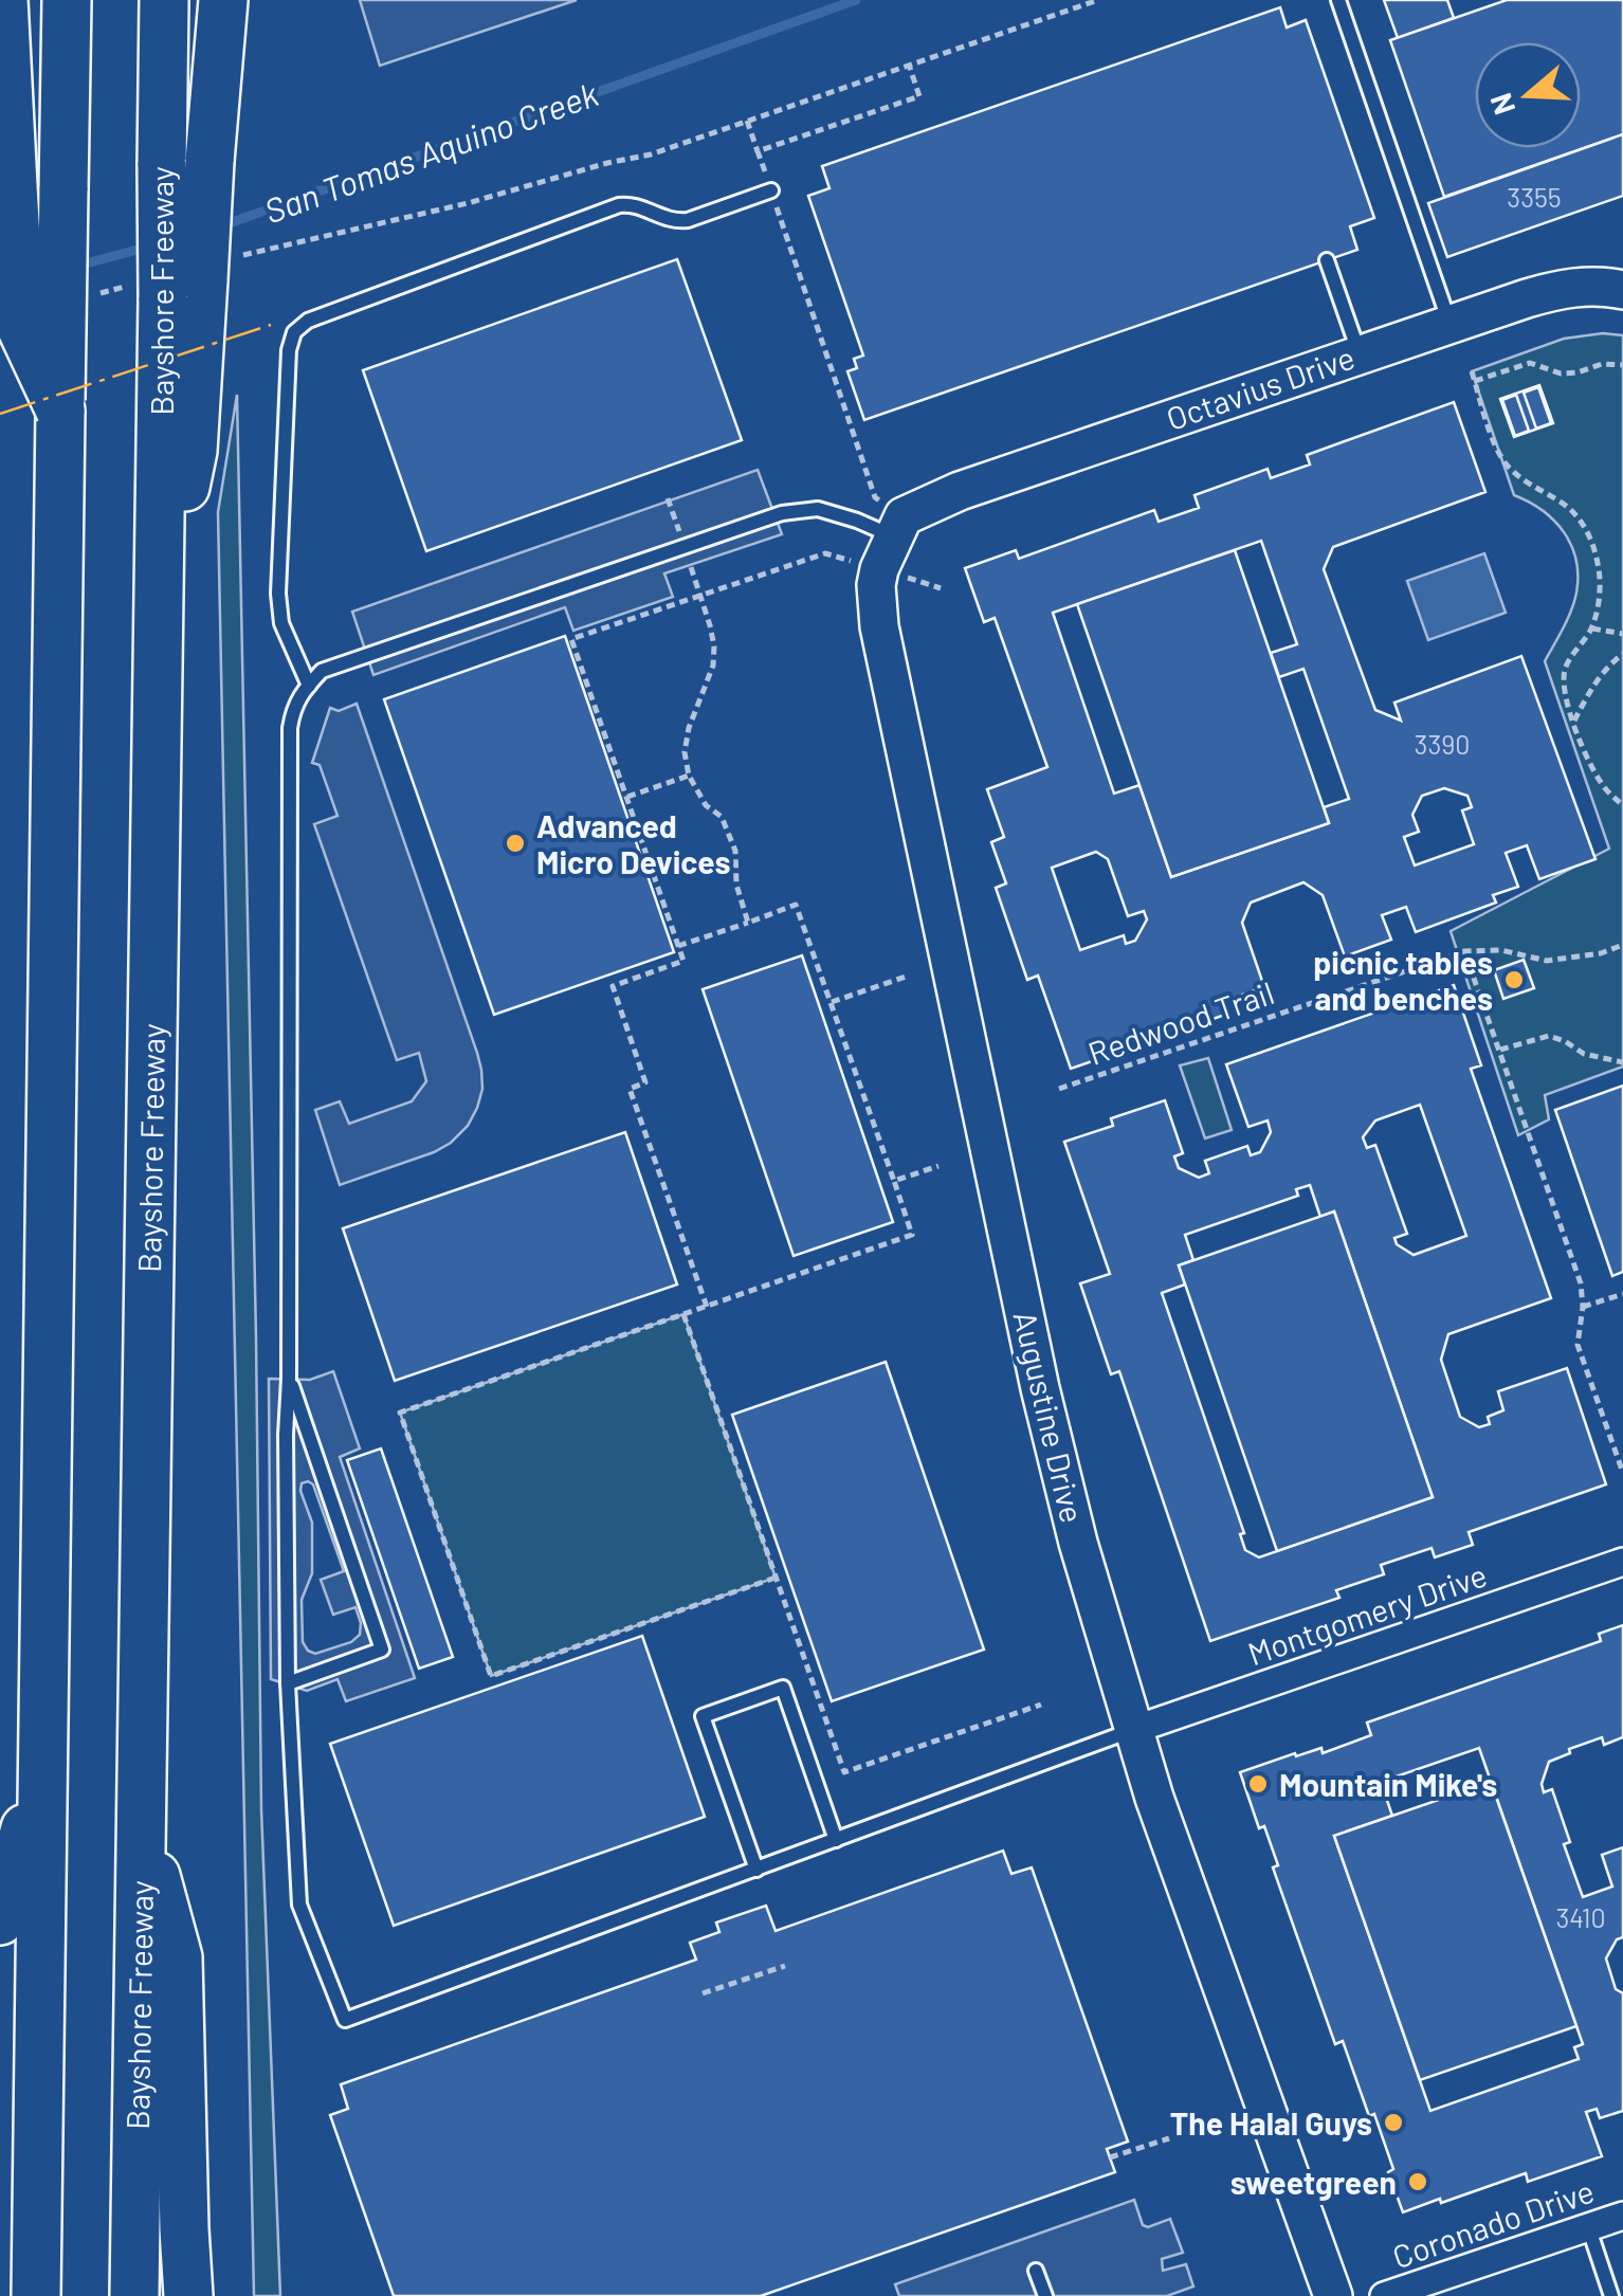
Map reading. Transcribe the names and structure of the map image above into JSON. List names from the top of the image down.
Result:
{
  "streets": {
    "highway": ["Bayshore Freeway"],
    "street": [
      "Octavius Drive",
      "Augustine Drive",
      "Montgomery Drive",
      "Coronado Drive"
    ],
    "path": ["Redwood Trail"]
  },
  "crossings": [
    ["Octavius Drive", "Augustine Drive"],
    ["Augustine Drive", "Montgomery Drive"]
  ],
  "water": ["San Tomas Aquino Creek"],
  "places": [
    "Advanced Micro Devices",
    "picnic tables and benches",
    "Mountain Mike's",
    "The Halal Guys",
    "sweetgreen"
  ],
  "house_numbers": ["3355", "3390", "3410"],
  "north": "left"
}
